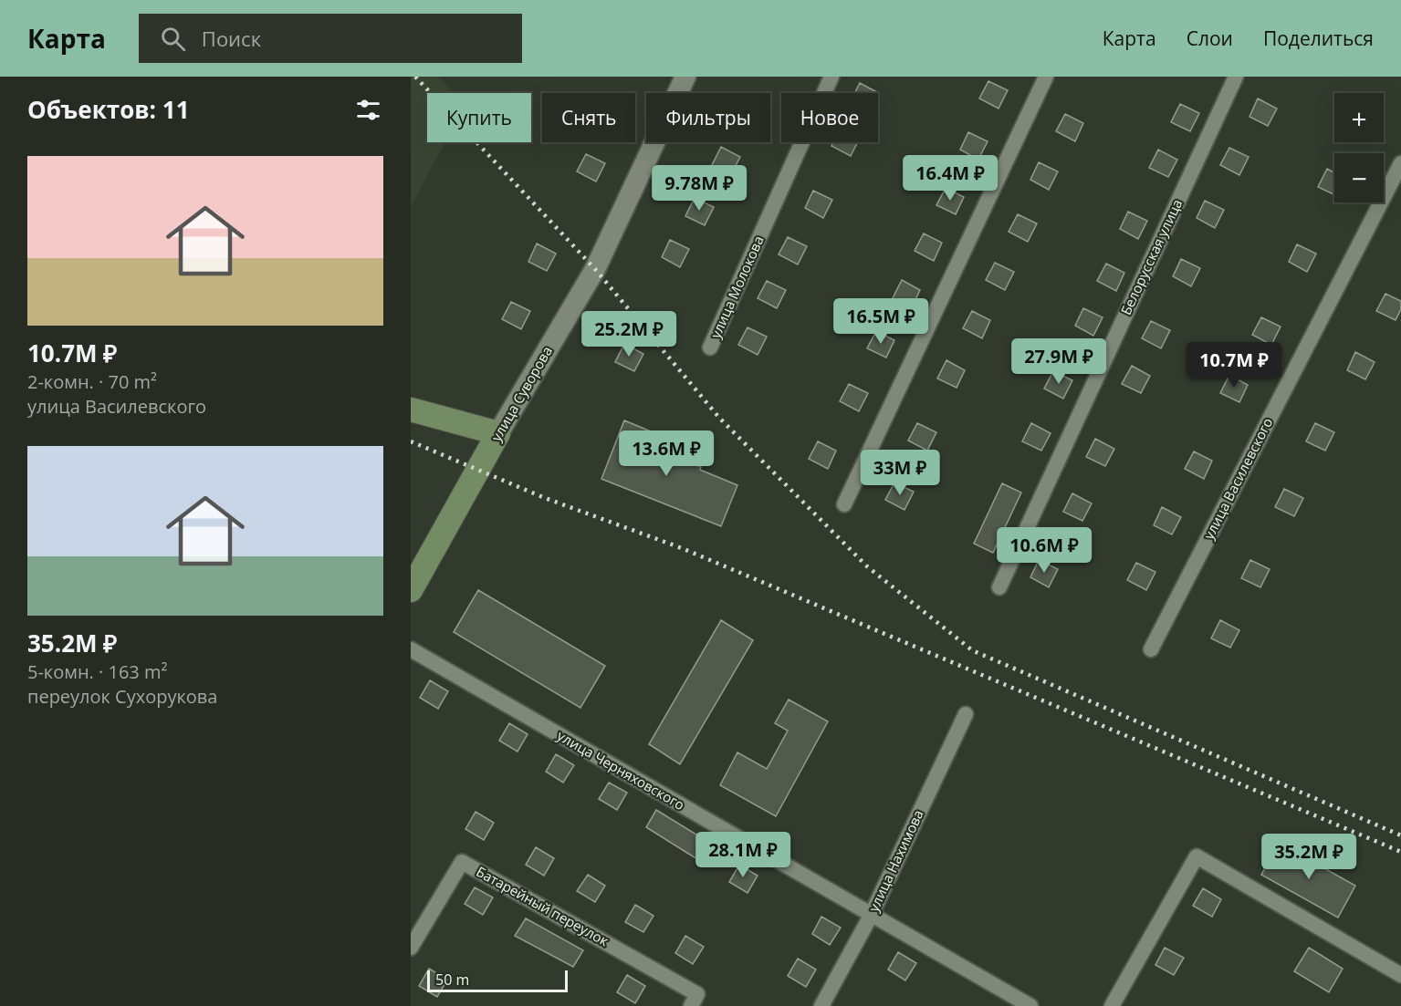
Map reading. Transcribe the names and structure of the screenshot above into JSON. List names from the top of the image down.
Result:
{
  "streets": {
    "main road": ["улица Суворова"],
    "street": [
      "Белорусская улица",
      "улица Молокова",
      "улица Василевского",
      "улица Черняховского",
      "улица Нахимова",
      "Батарейный переулок"
    ]
  },
  "crossings": [
    ["улица Черняховского", "улица Нахимова"]
  ],
  "scale_bar": "50 m",
  "page": {
    "header": "Карта",
    "search": "Поиск",
    "nav": ["Карта", "Слои", "Поделиться"],
    "heading": "Объектов: 11",
    "map_buttons": ["+", "−"],
    "chip": [
      "Купить",
      "Снять",
      "Фильтры",
      "Новое"
    ],
    "list": [
      {
        "name": "10.7M ₽",
        "note": "2-комн. · 70 m² · улица Василевского"
      },
      {
        "name": "35.2M ₽",
        "note": "5-комн. · 163 m² · переулок Сухорукова"
      }
    ],
    "price": [
      "16.4M ₽",
      "9.78M ₽",
      "16.5M ₽",
      "25.2M ₽",
      "27.9M ₽",
      "10.7M ₽",
      "13.6M ₽",
      "33M ₽",
      "10.6M ₽",
      "28.1M ₽",
      "35.2M ₽"
    ],
    "scale": "50 m"
  }
}
